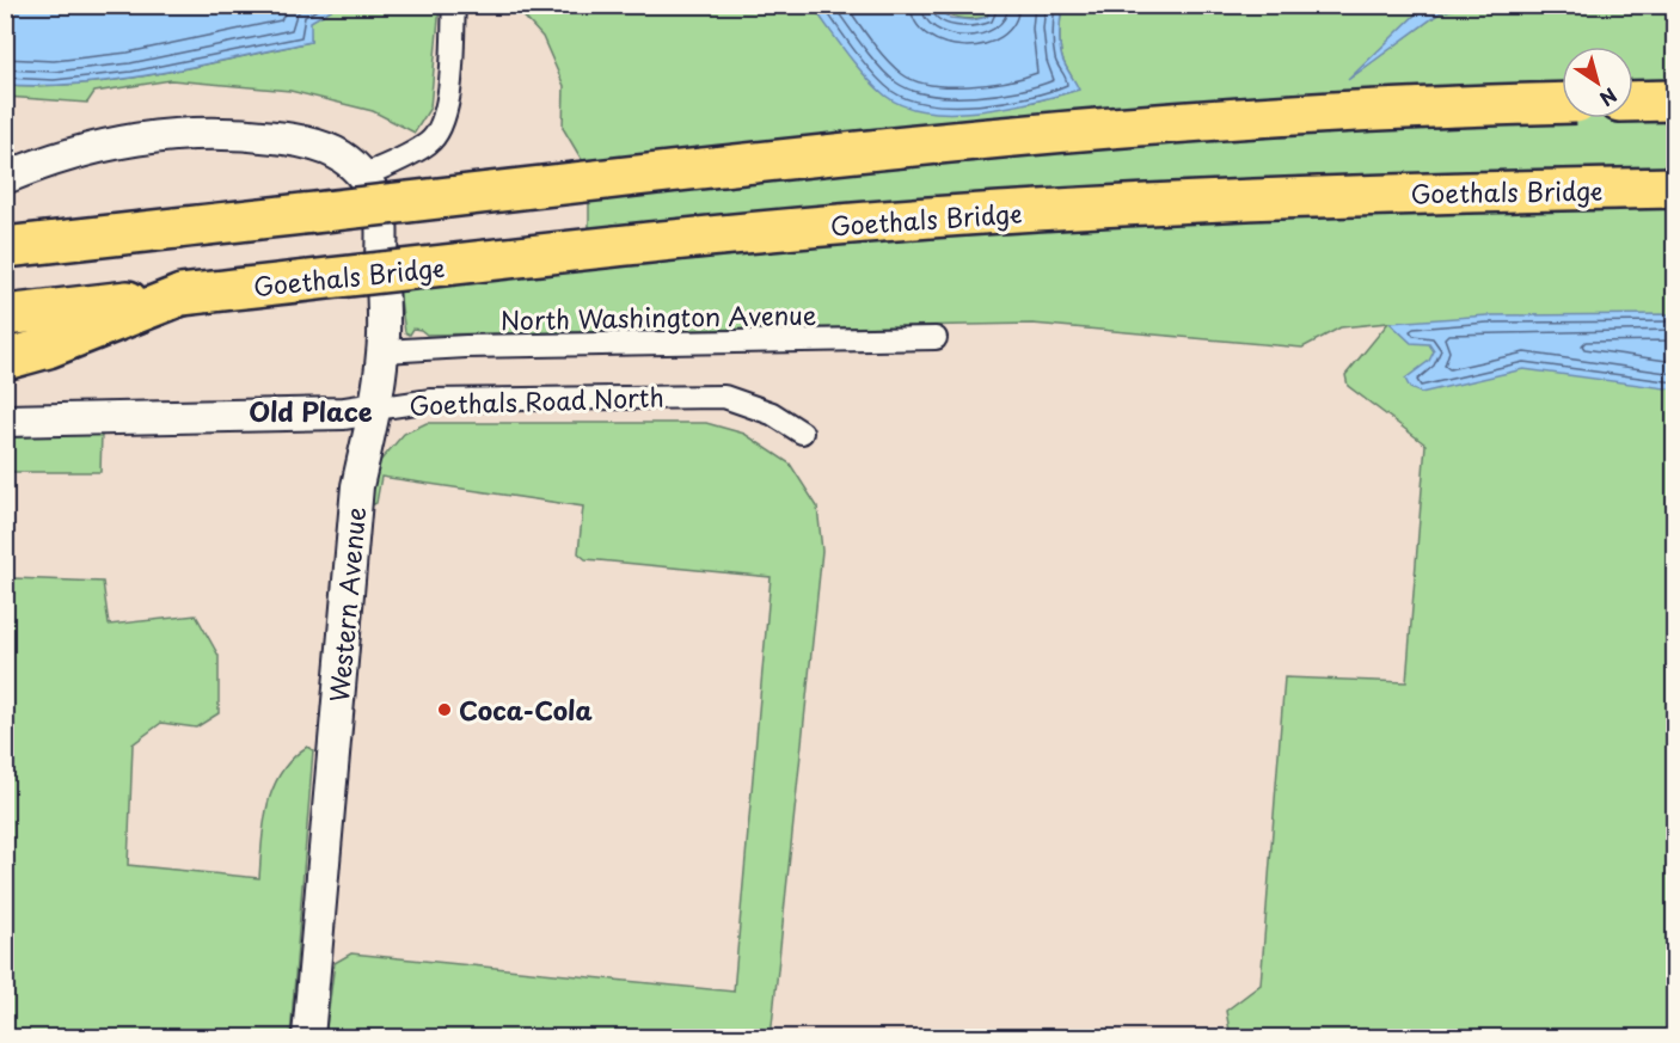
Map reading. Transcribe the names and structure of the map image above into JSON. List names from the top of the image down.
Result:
{
  "streets": {
    "highway": ["Goethals Bridge"],
    "street": ["North Washington Avenue", "Goethals Road North", "Western Avenue"]
  },
  "crossings": [
    ["North Washington Avenue", "Western Avenue"],
    ["Goethals Road North", "Western Avenue"]
  ],
  "districts": ["Old Place"],
  "places": ["Coca-Cola"],
  "north": "bottom right"
}
